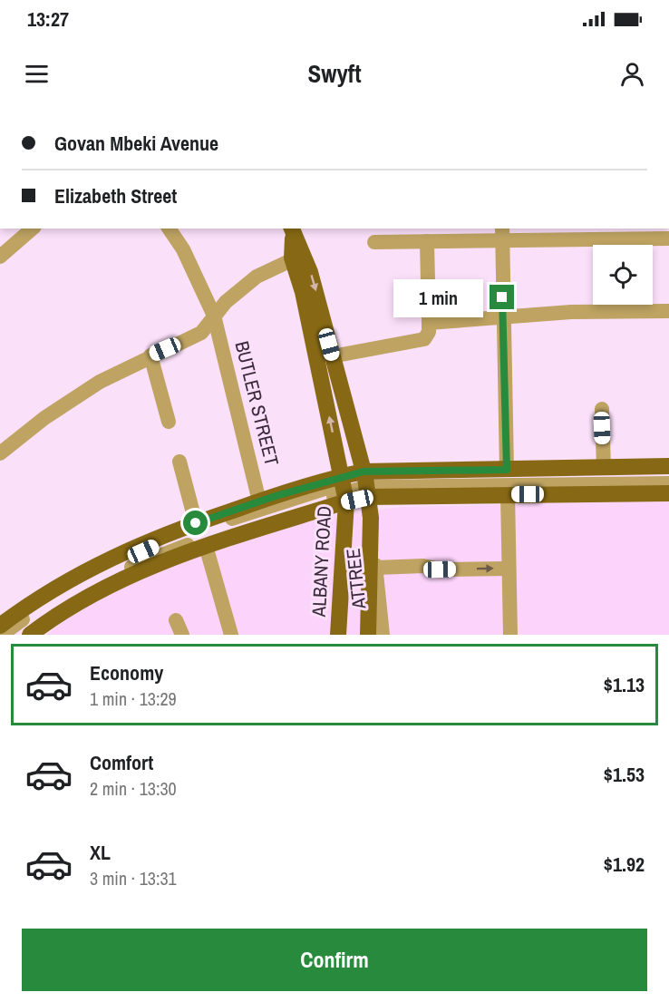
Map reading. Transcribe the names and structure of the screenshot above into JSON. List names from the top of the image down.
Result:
{
  "streets": {
    "main road": ["ALBANY ROAD"],
    "street": ["BUTLER STREET", "ATTREE"]
  },
  "crossings": [
    ["ALBANY ROAD", "ATTREE"]
  ],
  "page": {
    "status": "13:27",
    "header": "Swyft",
    "banner": ["Govan Mbeki Avenue", "Elizabeth Street"],
    "bubble": "1 min",
    "list": [
      {
        "name": "Economy",
        "note": "1 min · 13:29",
        "value": "$1.13"
      },
      {
        "name": "Comfort",
        "note": "2 min · 13:30",
        "value": "$1.53"
      },
      {
        "name": "XL",
        "note": "3 min · 13:31",
        "value": "$1.92"
      }
    ],
    "buttons": "Confirm"
  }
}
